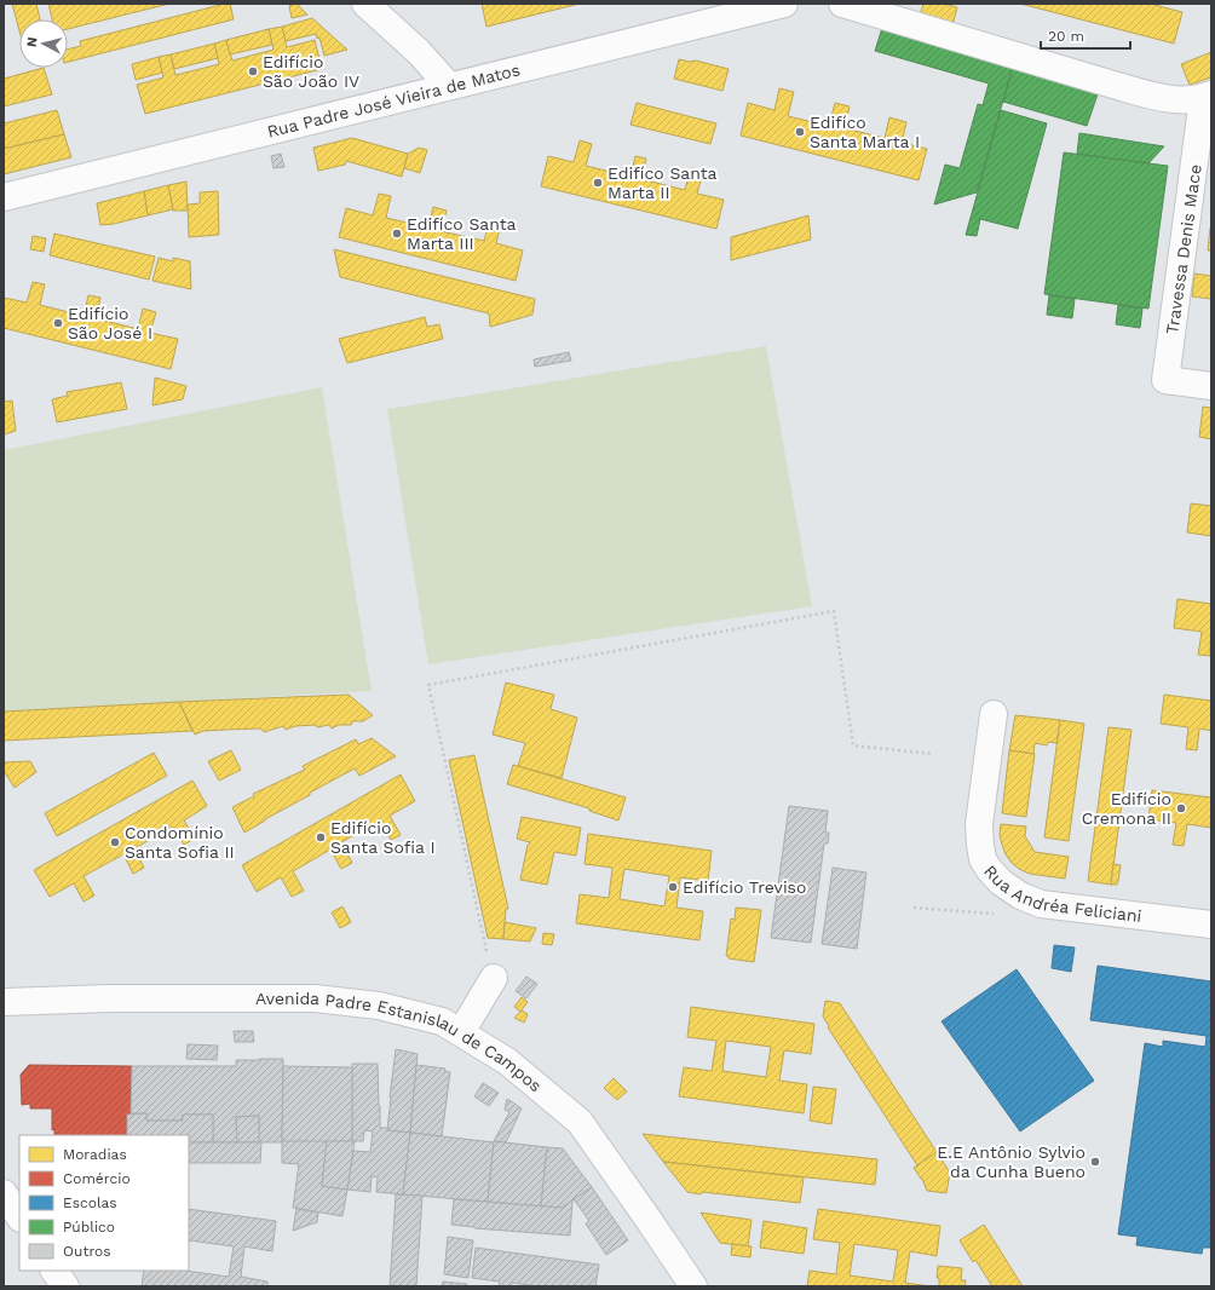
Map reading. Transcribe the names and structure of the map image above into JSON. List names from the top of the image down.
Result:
{
  "streets": {
    "street": [
      "Rua Padre José Vieira de Matos",
      "Travessa Denis Mace",
      "Rua Andréa Feliciani",
      "Avenida Padre Estanislau de Campos"
    ]
  },
  "places": [
    "Edifício São João IV",
    "Edifíco Santa Marta I",
    "Edifíco Santa Marta II",
    "Edifíco Santa Marta III",
    "Edifício São José I",
    "Edifício Cremona II",
    "Edifício Santa Sofia I",
    "Condomínio Santa Sofia II",
    "Edifício Treviso",
    "E.E Antônio Sylvio da Cunha Bueno"
  ],
  "legend": [
    "Moradias",
    "Comércio",
    "Escolas",
    "Público",
    "Outros"
  ],
  "scale_bar": "20 m",
  "north": "left"
}
